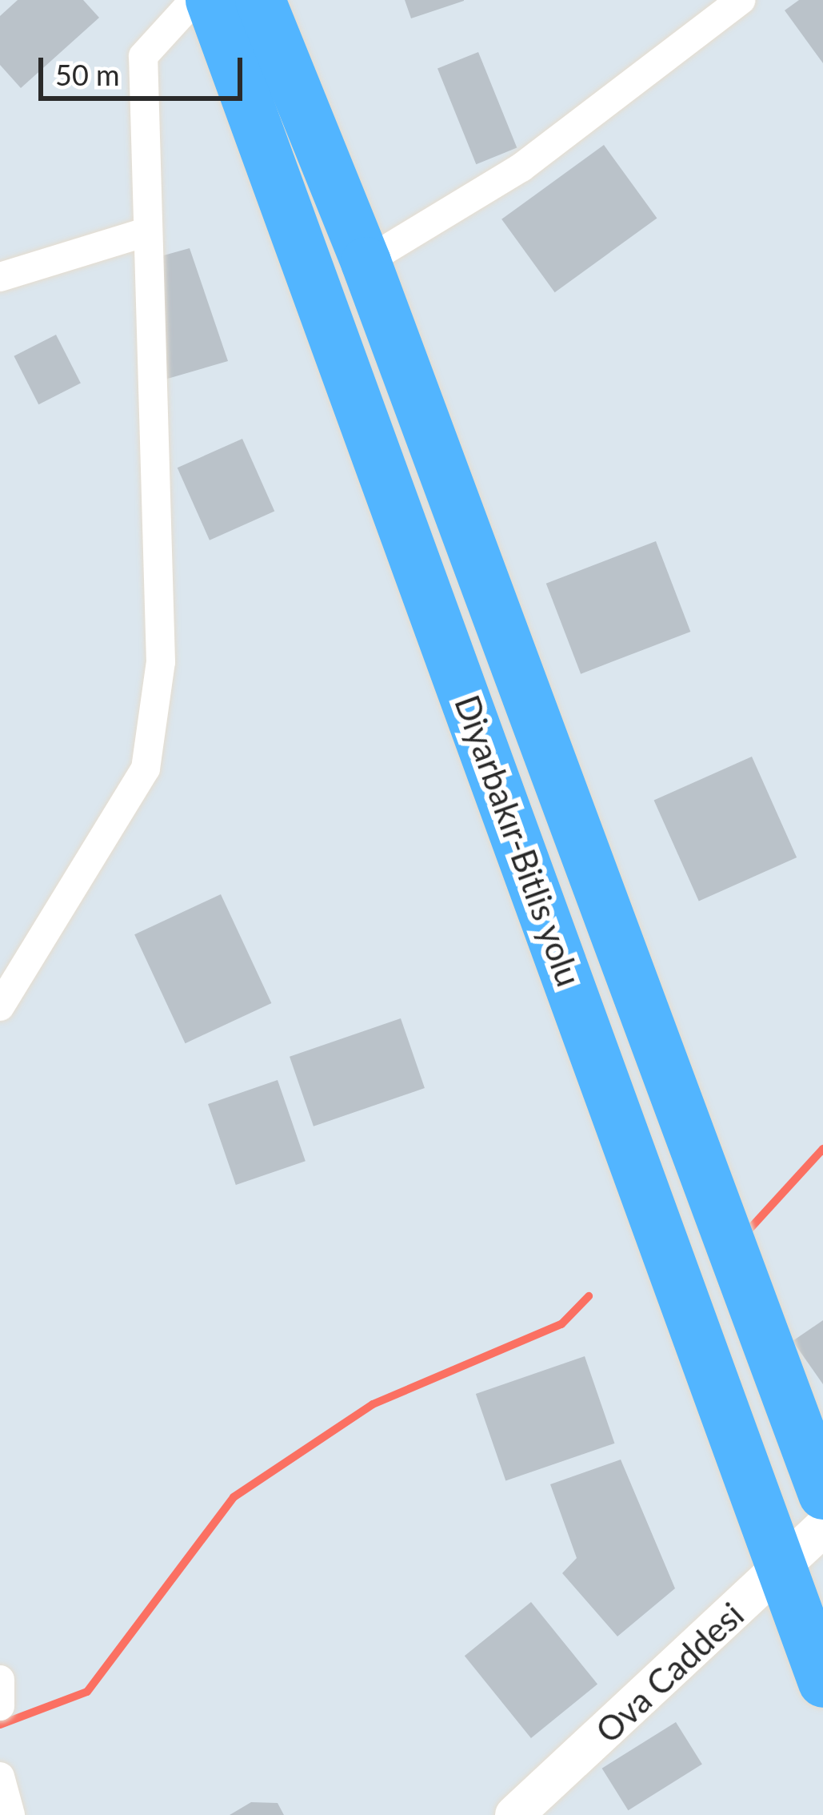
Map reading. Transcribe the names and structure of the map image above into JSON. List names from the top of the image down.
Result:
{
  "streets": {
    "highway": ["Diyarbakır-Bitlis yolu"],
    "street": ["Ova Caddesi"]
  },
  "crossings": [
    ["Diyarbakır-Bitlis yolu", "Ova Caddesi"]
  ],
  "scale_bar": "50 m"
}
